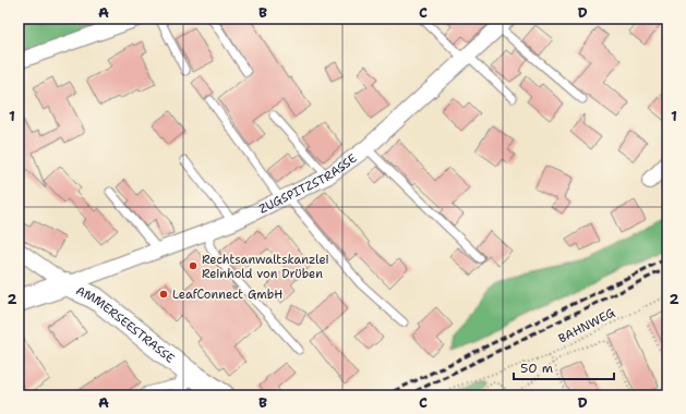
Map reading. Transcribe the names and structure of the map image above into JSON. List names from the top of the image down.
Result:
{
  "streets": {
    "main road": ["AMMERSEESTRASSE"],
    "street": ["ZUGSPITZSTRASSE"],
    "path": ["BAHNWEG"]
  },
  "crossings": [
    ["ZUGSPITZSTRASSE", "AMMERSEESTRASSE"]
  ],
  "places": ["Rechtsanwaltskanzlei Reinhold von Drüben", "LeafConnect GmbH"],
  "scale_bar": "50 m",
  "grid": {
    "columns": [
      "A",
      "B",
      "C",
      "D"
    ],
    "rows": ["1", "2"]
  }
}
